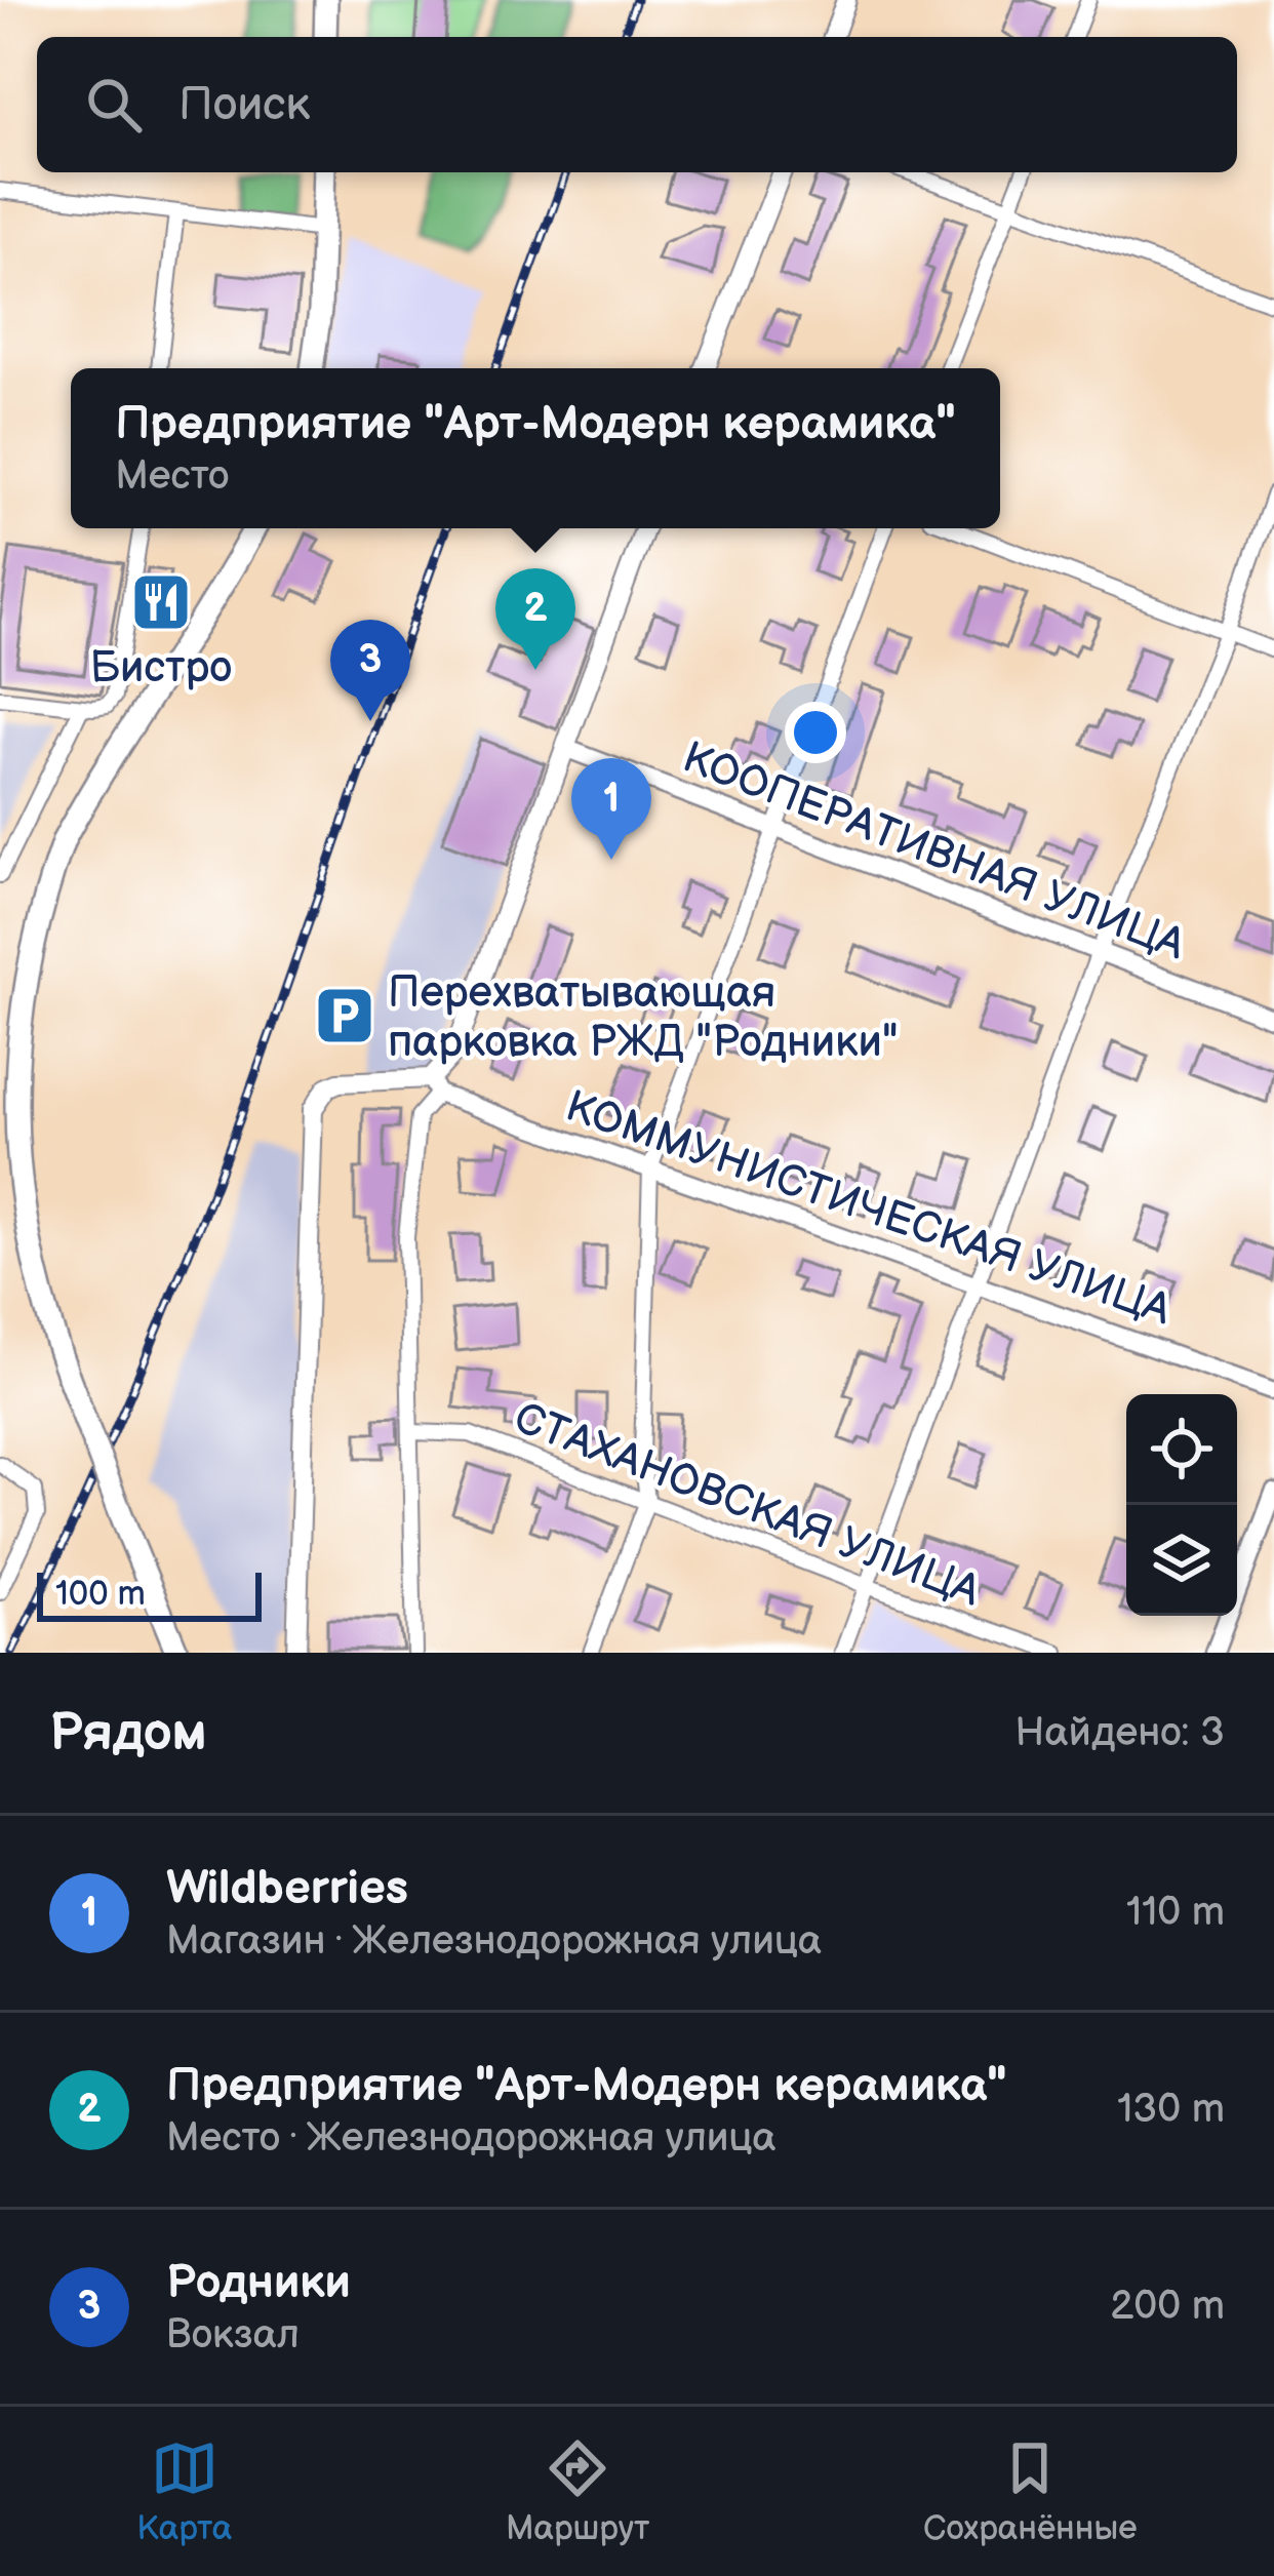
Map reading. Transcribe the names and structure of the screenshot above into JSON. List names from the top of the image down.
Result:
{
  "streets": {
    "street": ["КООПЕРАТИВНАЯ УЛИЦА", "КОММУНИСТИЧЕСКАЯ УЛИЦА", "СТАХАНОВСКАЯ УЛИЦА"]
  },
  "places": {
    "restaurant": ["Бистро"],
    "parking": ["Перехватывающая парковка РЖД \"Родники\""]
  },
  "scale_bar": "100 m",
  "page": {
    "search": "Поиск",
    "popup": ["Предприятие \"Арт-Модерн керамика\"", "Место"],
    "pins": ["2", "3", "1"],
    "scale": "100 m",
    "heading": ["Рядом", "Найдено: 3"],
    "list": [
      {
        "mark": "1",
        "name": "Wildberries",
        "note": "Магазин · Железнодорожная улица",
        "value": "110 m"
      },
      {
        "mark": "2",
        "name": "Предприятие \"Арт-Модерн керамика\"",
        "note": "Место · Железнодорожная улица",
        "value": "130 m"
      },
      {
        "mark": "3",
        "name": "Родники",
        "note": "Вокзал",
        "value": "200 m"
      }
    ],
    "nav": ["Карта", "Маршрут", "Сохранённые"]
  }
}
